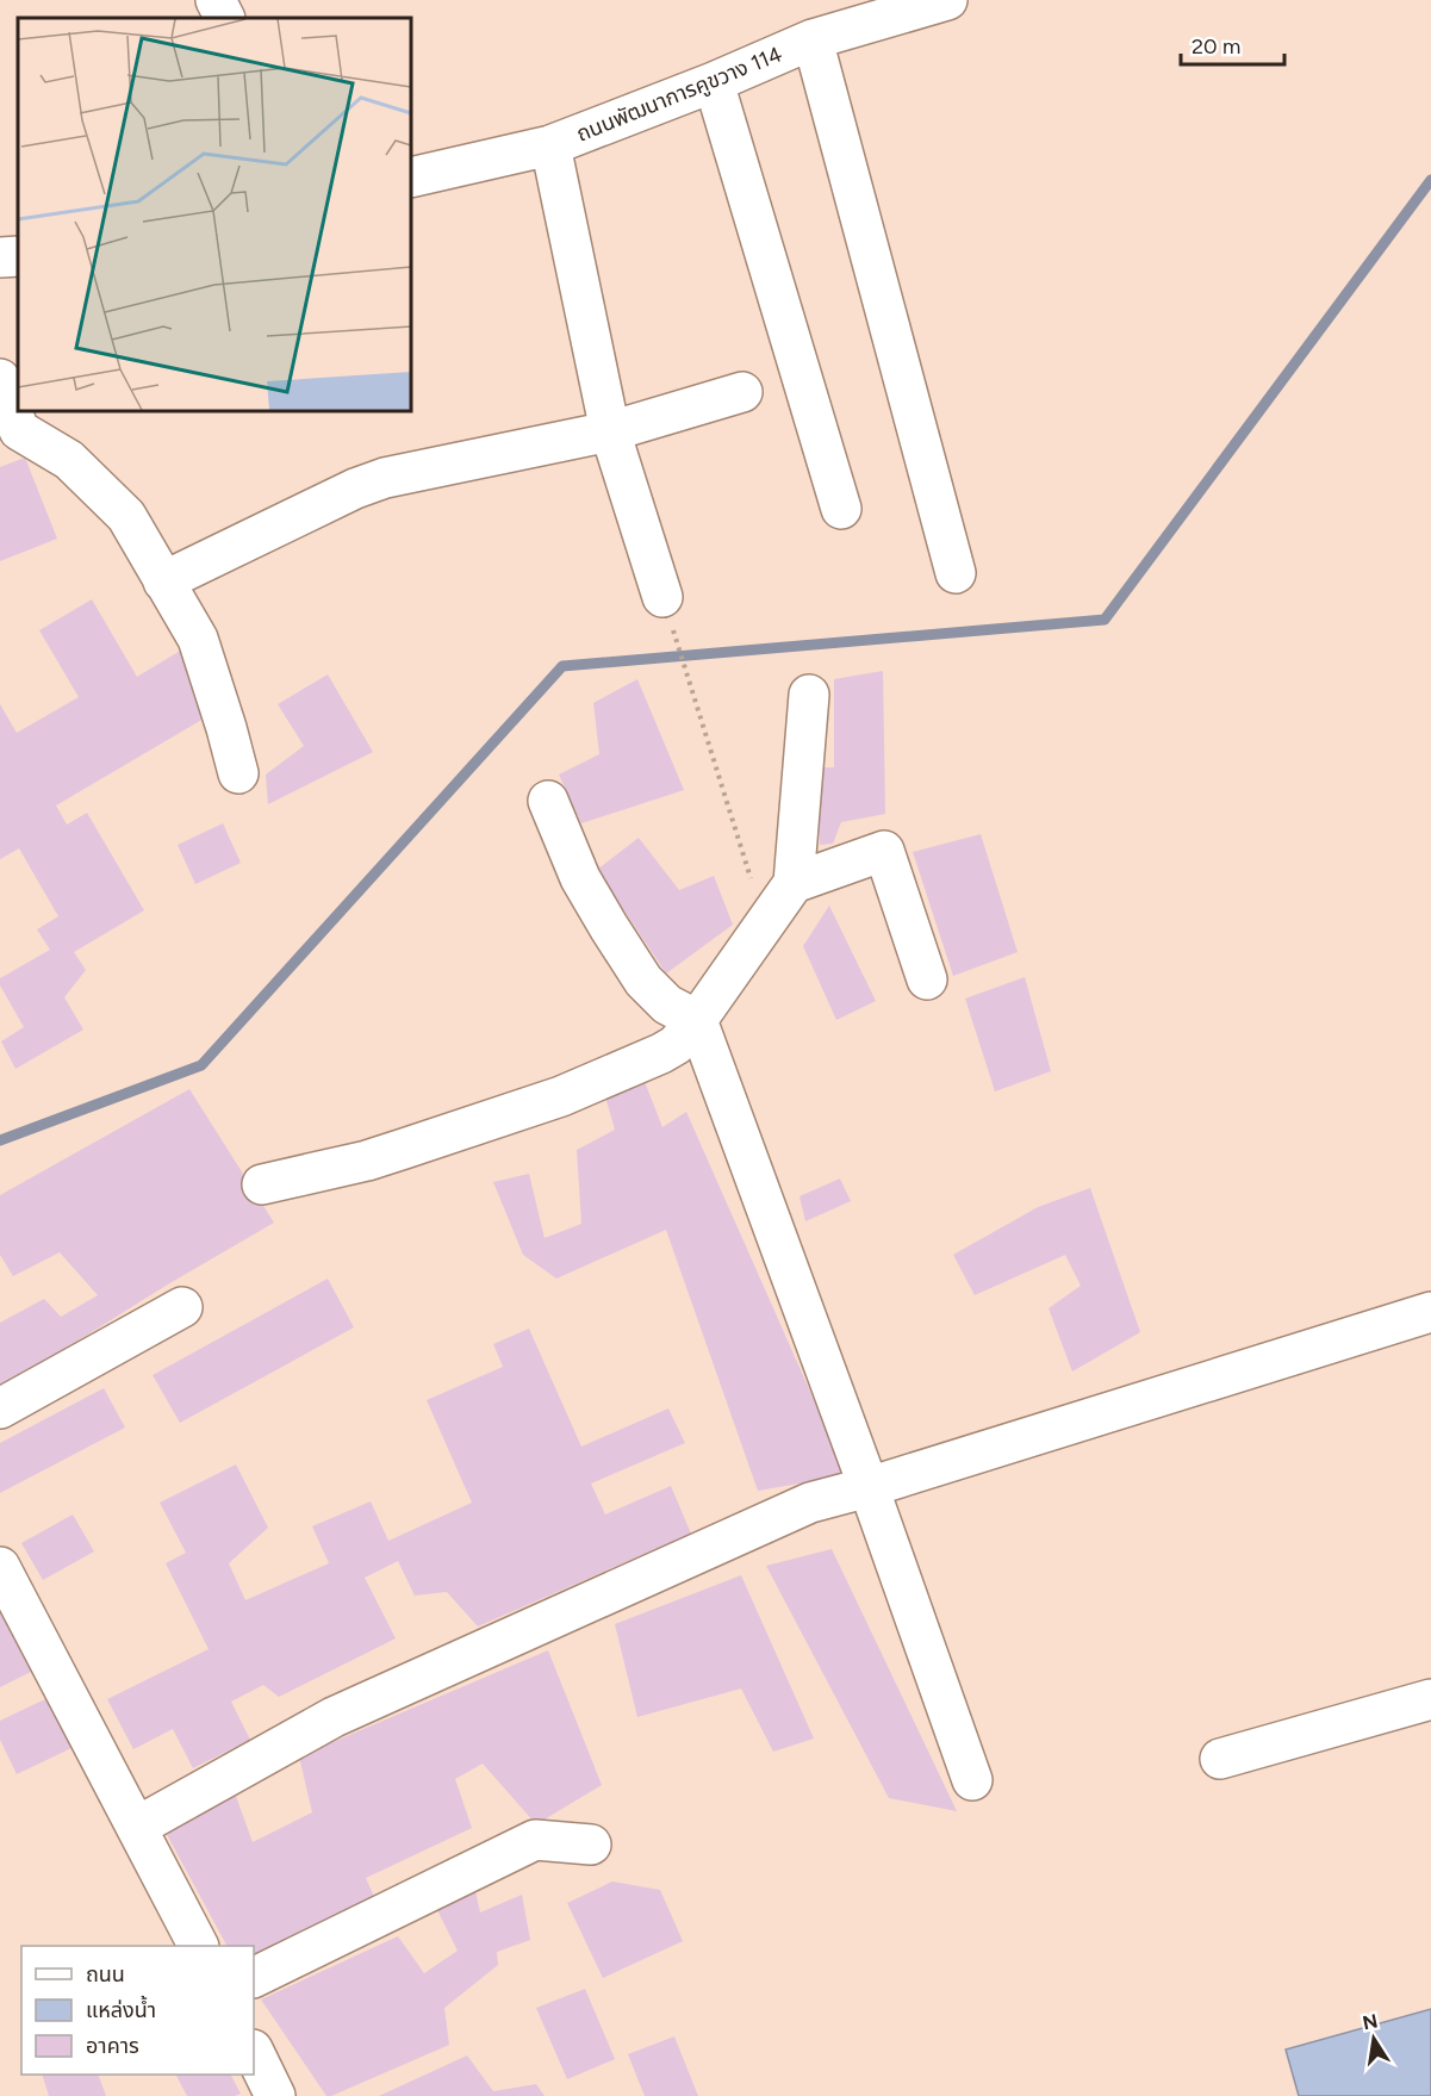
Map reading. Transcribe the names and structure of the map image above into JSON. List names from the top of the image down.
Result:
{
  "streets": {
    "street": ["ถนนพัฒนาการคูขวาง 114"]
  },
  "legend": ["ถนน", "แหล่งน้ำ", "อาคาร"],
  "scale_bar": "20 m",
  "north": "top"
}
